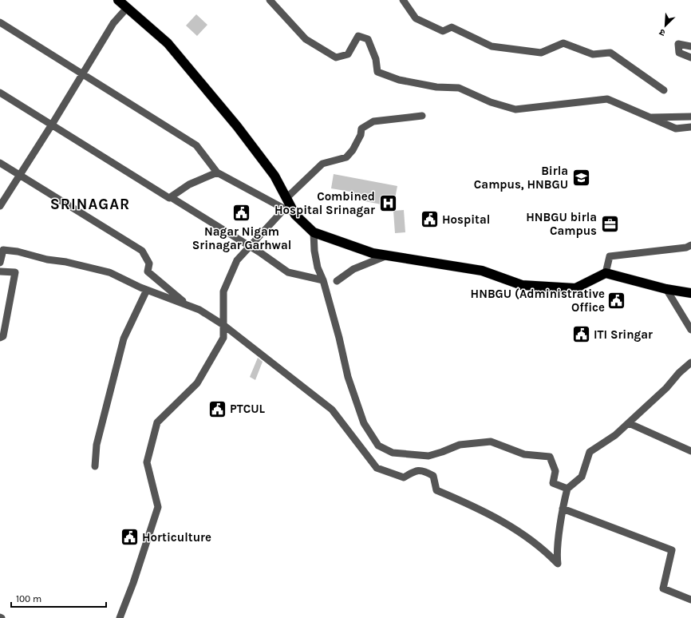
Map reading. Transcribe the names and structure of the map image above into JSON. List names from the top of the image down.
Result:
{
  "districts": ["SRINAGAR"],
  "places": {
    "school or university": ["Birla Campus, HNBGU"],
    "hospital": ["Combined Hospital Srinagar"],
    "public building": [
      "Nagar Nigam Srinagar Garhwal",
      "Hospital",
      "HNBGU (Administrative Office",
      "ITI Sringar",
      "PTCUL",
      "Horticulture"
    ],
    "office": ["HNBGU birla Campus"]
  },
  "scale_bar": "100 m",
  "north": "bottom left"
}
